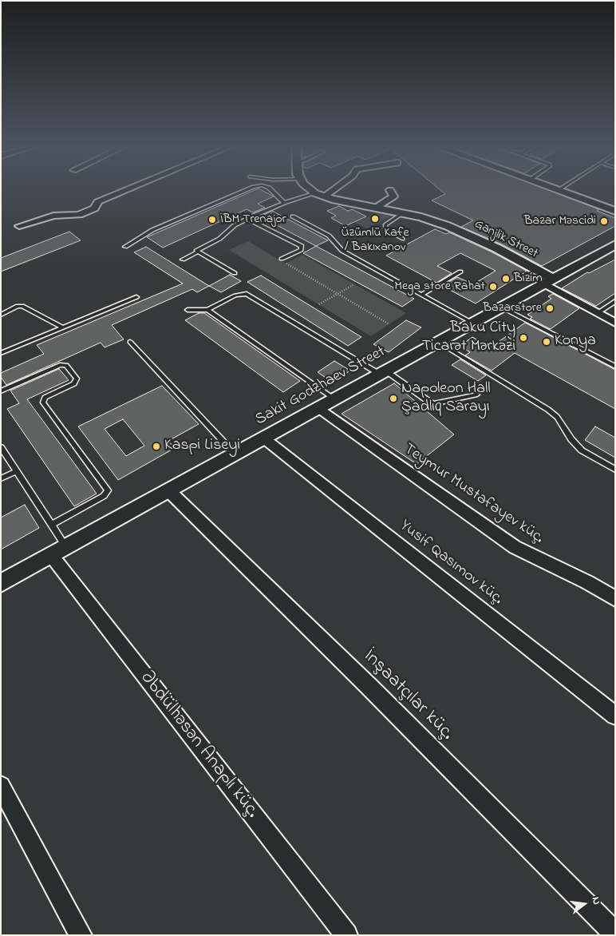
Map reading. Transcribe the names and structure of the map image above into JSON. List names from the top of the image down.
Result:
{
  "streets": {
    "street": [
      "Ganjlik Street",
      "Sakit Godzhaev Street",
      "Teymur Mustafayev küç.",
      "Yusif Qasımov küç.",
      "İnşaatçılar küç.",
      "Əbdülhəsən Anaplı küç."
    ]
  },
  "crossings": [
    ["Ganjlik Street", "Sakit Godzhaev Street"],
    ["Sakit Godzhaev Street", "Teymur Mustafayev küç."],
    ["Sakit Godzhaev Street", "Yusif Qasımov küç."],
    ["Sakit Godzhaev Street", "İnşaatçılar küç."],
    ["Sakit Godzhaev Street", "Əbdülhəsən Anaplı küç."]
  ],
  "places": [
    "Üzümlü Kafe / Bakıxanov",
    "İBM Trenajor",
    "Bazar Məscidi",
    "Bizim",
    "Mega store Rahat",
    "Bazarstore",
    "Baku City Ticarət Mərkəzi",
    "Konya",
    "Napoleon Hall Şadlıq Sarayı",
    "Kaspi Liseyi"
  ],
  "north": "right"
}
